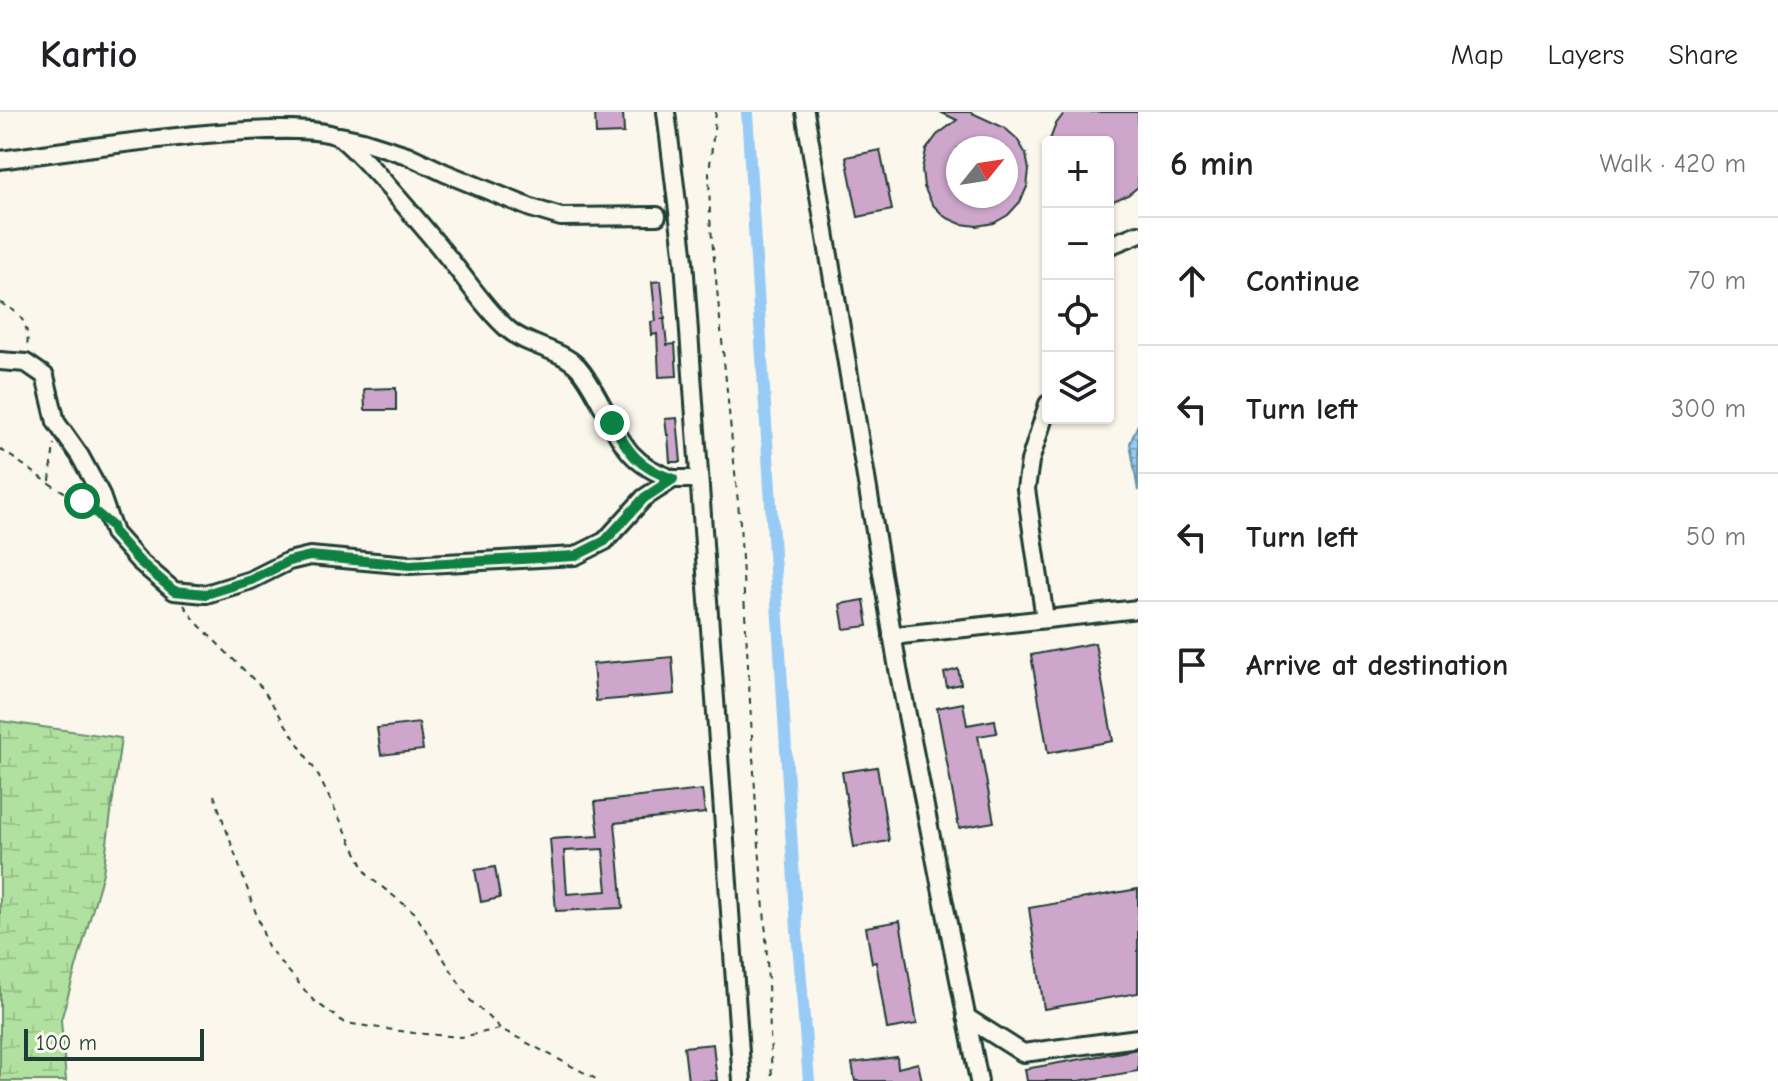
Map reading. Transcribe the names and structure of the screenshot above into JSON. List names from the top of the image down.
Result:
{
  "scale_bar": "100 m",
  "north": "top right",
  "page": {
    "header": "Kartio",
    "nav": ["Map", "Layers", "Share"],
    "heading": ["6 min", "Walk · 420 m"],
    "map_buttons": ["+", "−"],
    "list": [
      ["Continue", "70 m"],
      ["Turn left", "300 m"],
      ["Turn left", "50 m"],
      "Arrive at destination"
    ],
    "scale": "100 m"
  }
}
